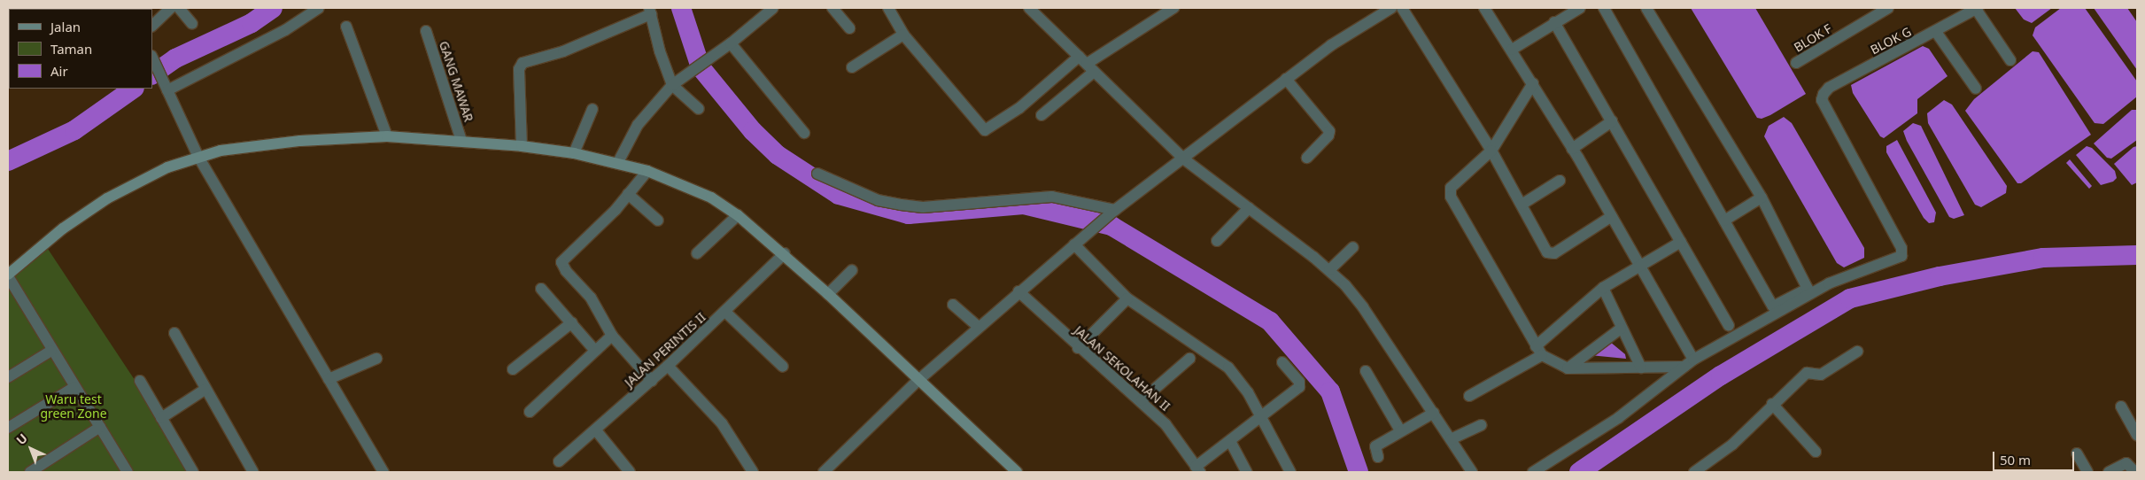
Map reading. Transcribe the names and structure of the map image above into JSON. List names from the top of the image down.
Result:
{
  "streets": {
    "street": [
      "BLOK F",
      "BLOK G",
      "GANG MAWAR",
      "JALAN PERINTIS II",
      "JALAN SEKOLAHAN II"
    ]
  },
  "parks": ["Waru test green Zone"],
  "legend": ["Jalan", "Taman", "Air"],
  "scale_bar": "50 m",
  "north": "top left"
}
